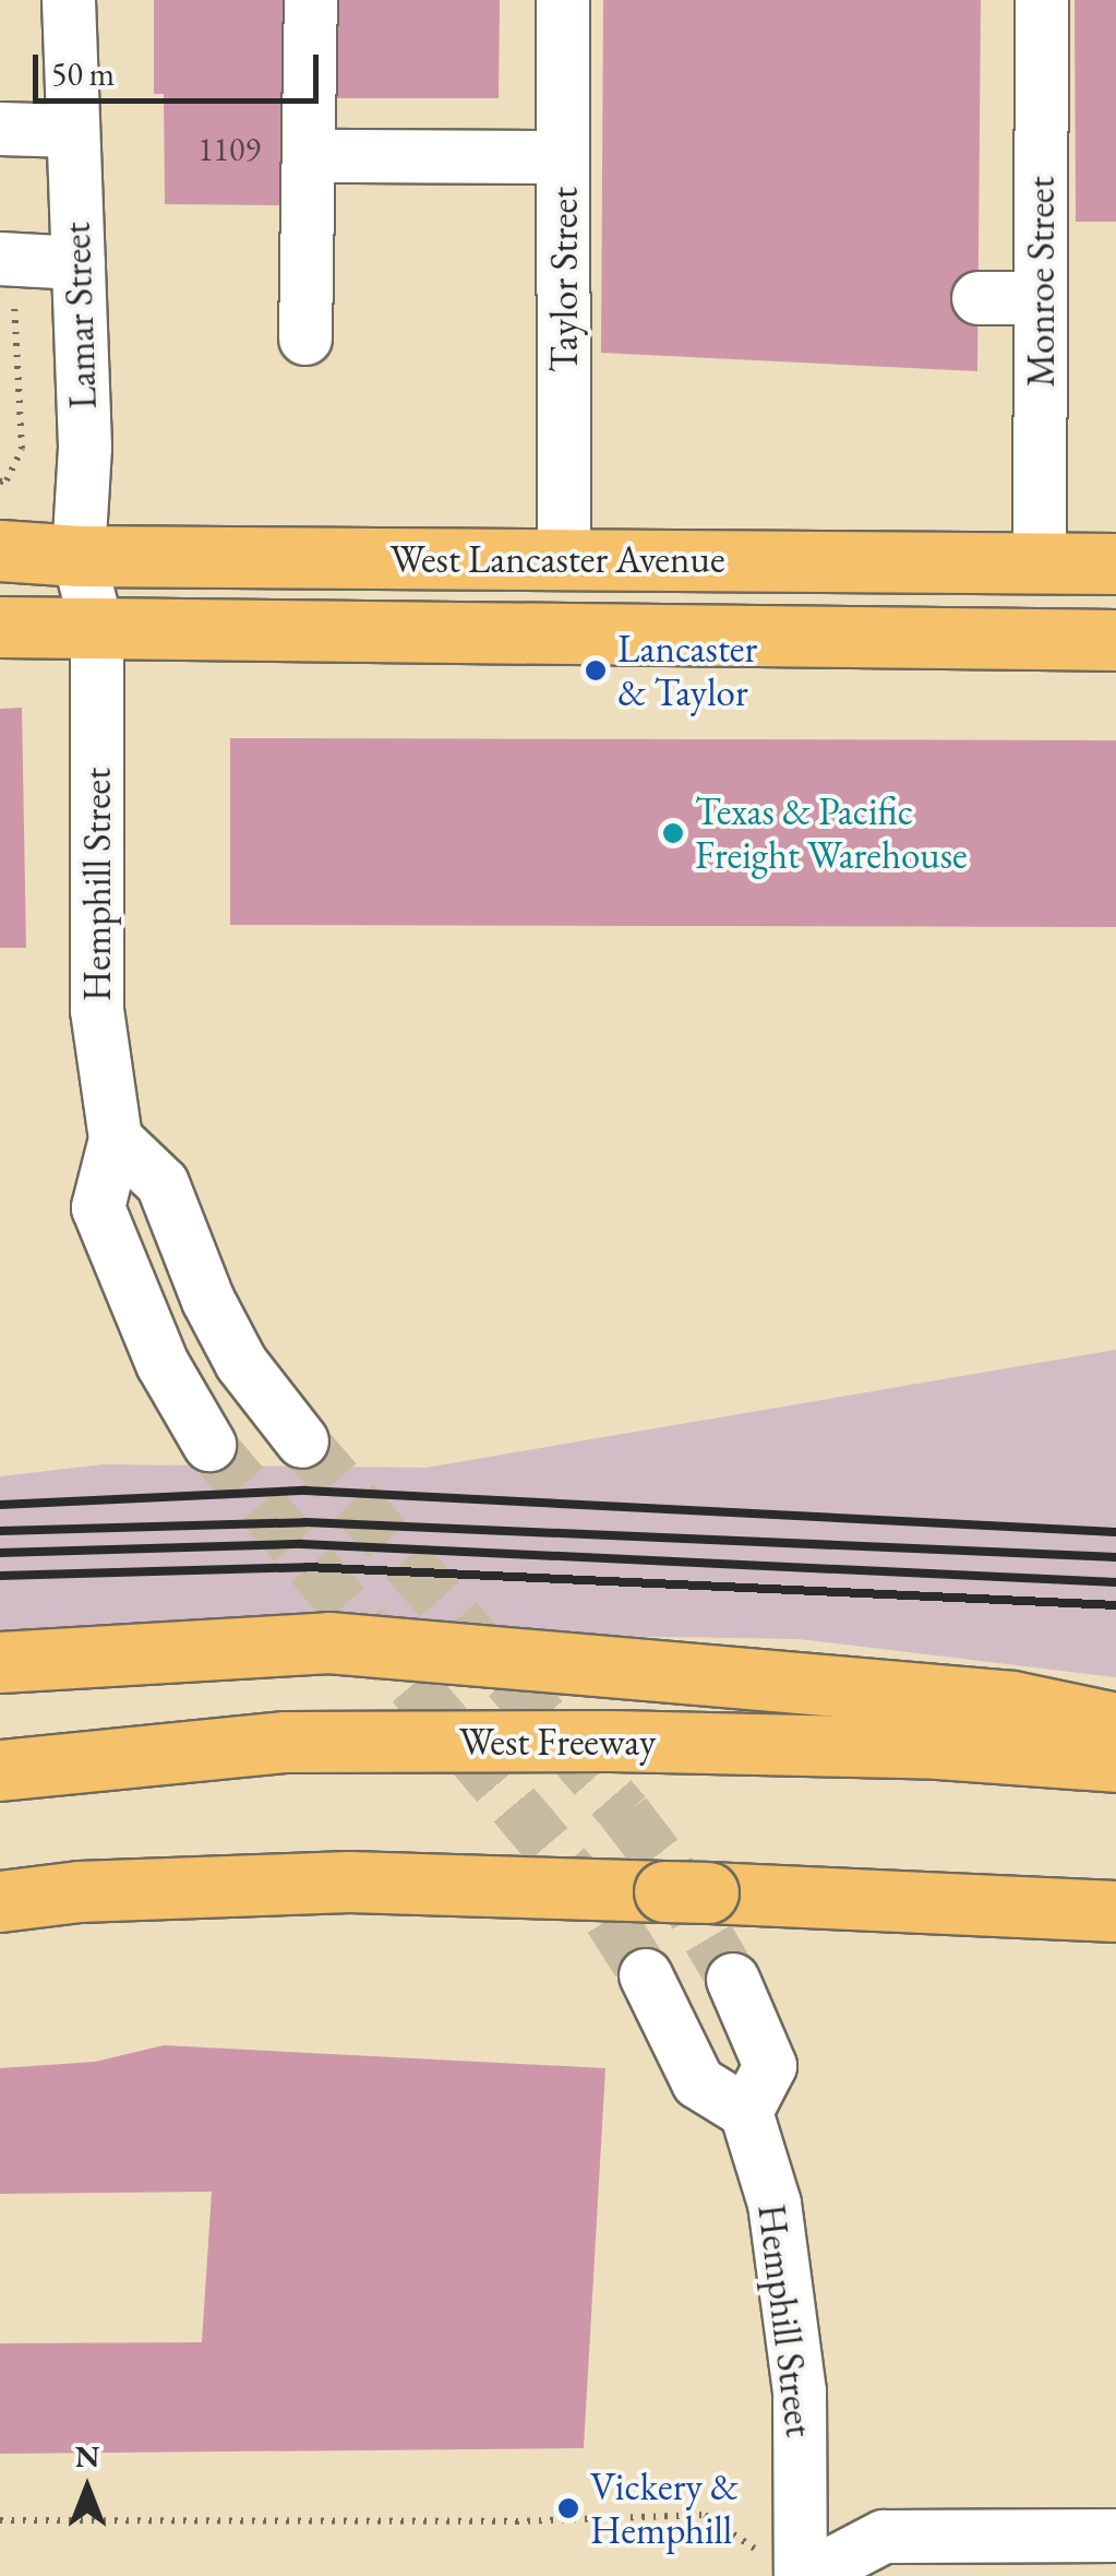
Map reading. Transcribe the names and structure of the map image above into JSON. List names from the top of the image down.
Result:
{
  "streets": {
    "main road": ["West Lancaster Avenue", "West Freeway"],
    "street": [
      "Taylor Street",
      "Monroe Street",
      "Lamar Street",
      "Hemphill Street"
    ]
  },
  "crossings": [
    ["Taylor Street", "West Lancaster Avenue"],
    ["Monroe Street", "West Lancaster Avenue"],
    ["Lamar Street", "West Lancaster Avenue"],
    ["Lamar Street", "Hemphill Street"],
    ["West Lancaster Avenue", "Hemphill Street"]
  ],
  "places": ["Lancaster & Taylor", "Texas & Pacific Freight Warehouse", "Vickery & Hemphill"],
  "house_numbers": ["1109"],
  "scale_bar": "50 m",
  "north": "top"
}
